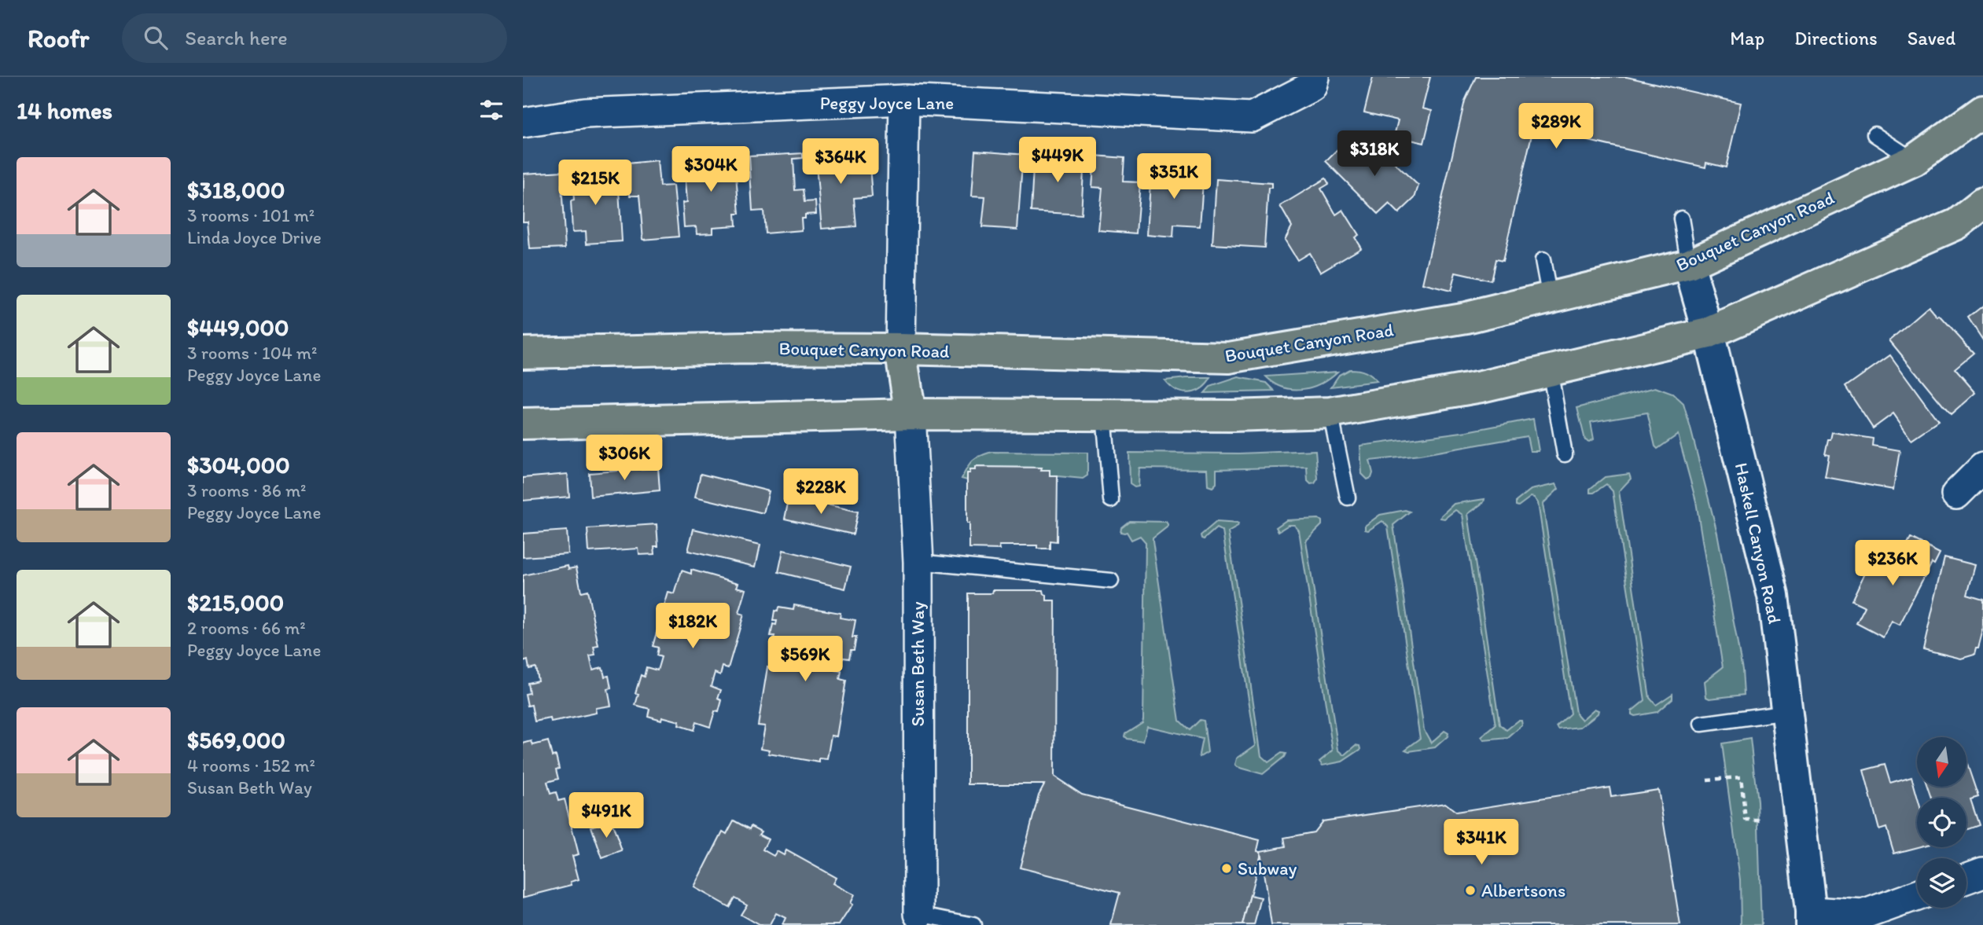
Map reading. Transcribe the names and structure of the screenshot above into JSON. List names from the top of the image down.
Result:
{
  "streets": {
    "main road": ["Bouquet Canyon Road", "Haskell Canyon Road"],
    "street": ["Peggy Joyce Lane", "Susan Beth Way"]
  },
  "crossings": [
    ["Bouquet Canyon Road", "Haskell Canyon Road"]
  ],
  "places": ["Subway", "Albertsons"],
  "north": "bottom",
  "page": {
    "header": "Roofr",
    "search": "Search here",
    "nav": ["Map", "Directions", "Saved"],
    "heading": "14 homes",
    "price": [
      "$289K",
      "$318K",
      "$449K",
      "$364K",
      "$304K",
      "$351K",
      "$215K",
      "$306K",
      "$228K",
      "$236K",
      "$182K",
      "$569K",
      "$491K",
      "$341K"
    ],
    "list": [
      {
        "name": "$318,000",
        "note": "3 rooms · 101 m² · Linda Joyce Drive"
      },
      {
        "name": "$449,000",
        "note": "3 rooms · 104 m² · Peggy Joyce Lane"
      },
      {
        "name": "$304,000",
        "note": "3 rooms · 86 m² · Peggy Joyce Lane"
      },
      {
        "name": "$215,000",
        "note": "2 rooms · 66 m² · Peggy Joyce Lane"
      },
      {
        "name": "$569,000",
        "note": "4 rooms · 152 m² · Susan Beth Way"
      }
    ]
  }
}
